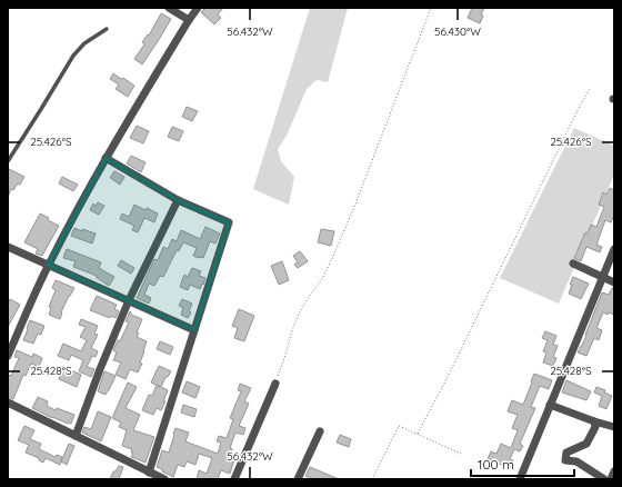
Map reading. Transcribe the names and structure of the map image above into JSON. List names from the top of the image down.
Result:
{
  "scale_bar": "100 m",
  "coordinates": [
    "56.432°W",
    "56.430°W",
    "25.426°S",
    "25.428°S"
  ]
}
